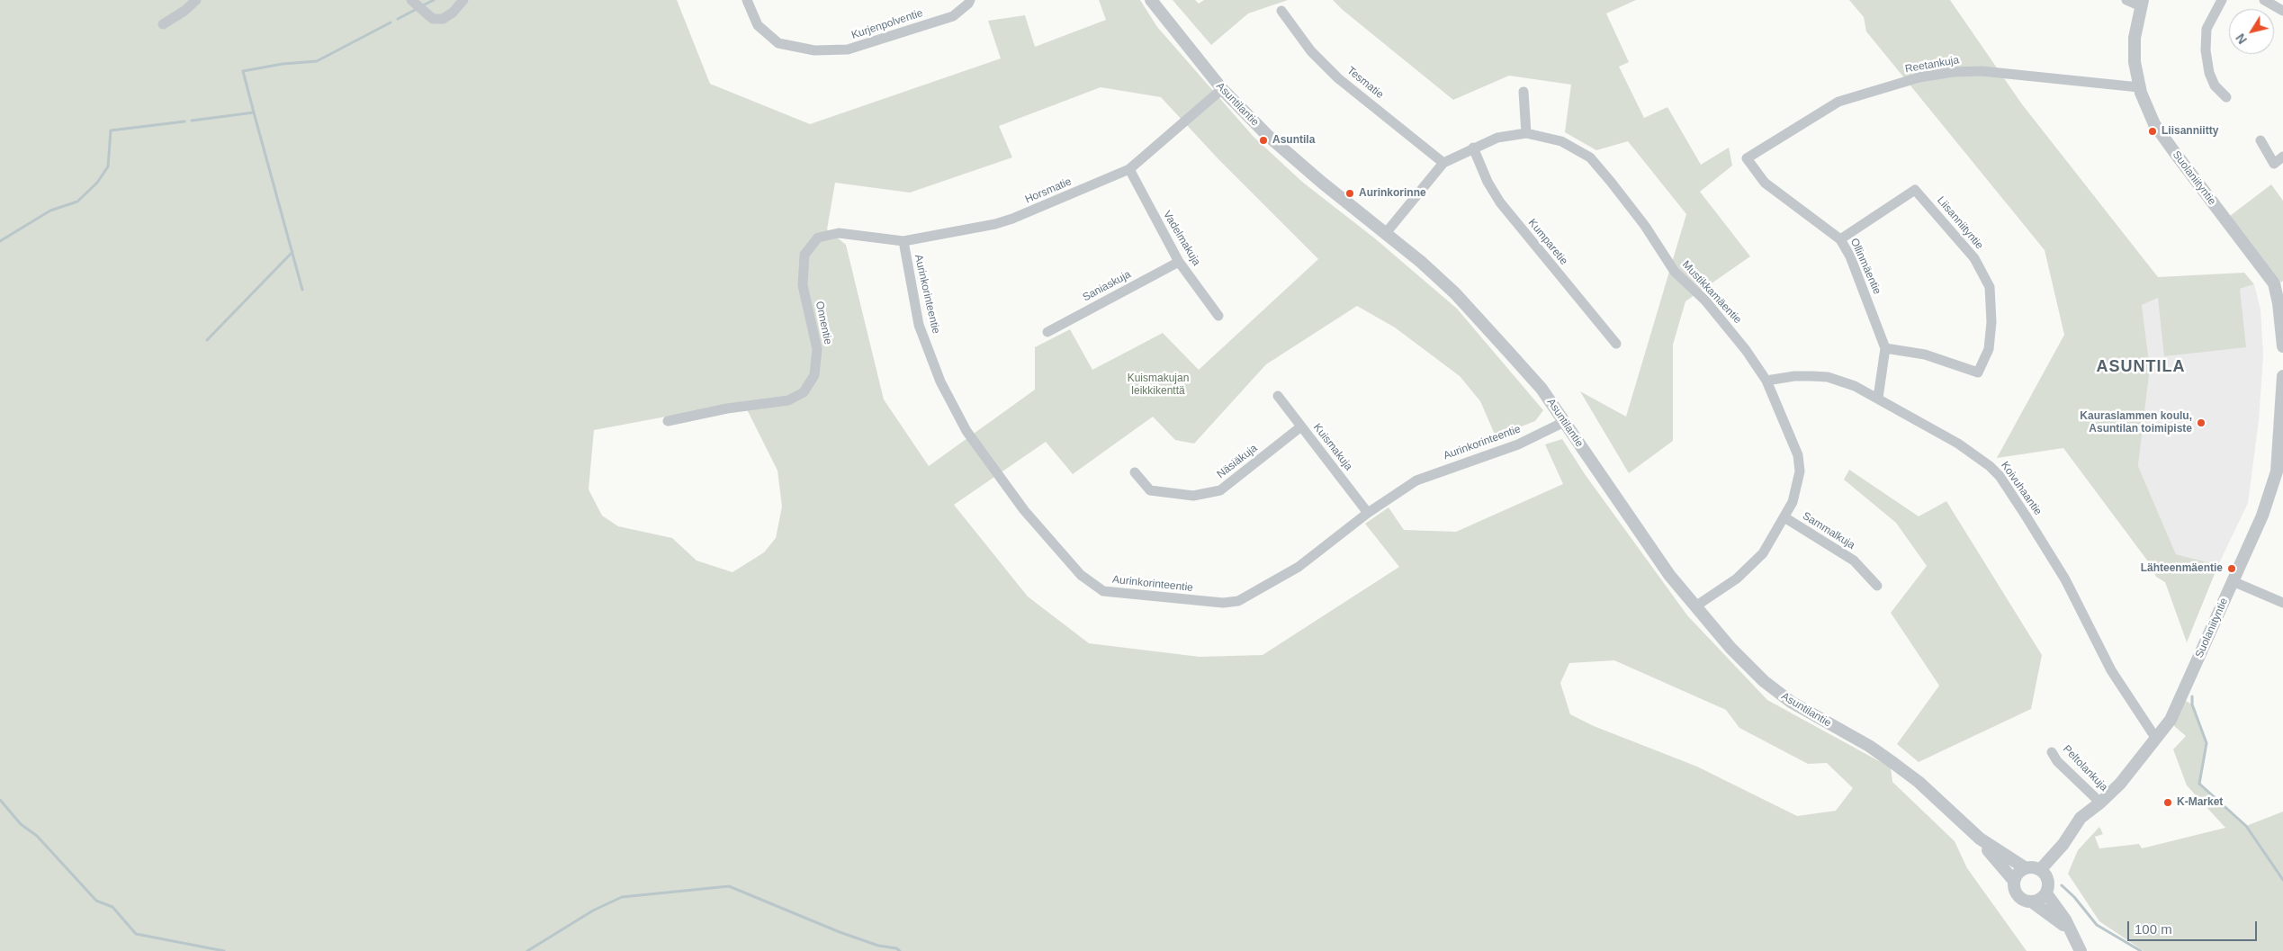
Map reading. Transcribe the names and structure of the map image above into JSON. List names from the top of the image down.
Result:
{
  "streets": {
    "street": [
      "Kurjenpolventie",
      "Reetankuja",
      "Tesmatie",
      "Asuntilantie",
      "Suolaniityntie",
      "Horsmatie",
      "Liisanniityntie",
      "Vadelmakuja",
      "Kumparetie",
      "Ollinmäentie",
      "Saniaskuja",
      "Mustikkamäentie",
      "Aurinkorinteentie",
      "Onnentie",
      "Kuismakuja",
      "Näsiäkuja",
      "Koivuhaantie",
      "Sammalkuja",
      "Peltolankuja"
    ]
  },
  "crossings": [
    ["Reetankuja", "Suolaniityntie"],
    ["Reetankuja", "Ollinmäentie"],
    ["Tesmatie", "Mustikkamäentie"],
    ["Asuntilantie", "Suolaniityntie"],
    ["Asuntilantie", "Horsmatie"],
    ["Asuntilantie", "Mustikkamäentie"],
    ["Asuntilantie", "Aurinkorinteentie"],
    ["Suolaniityntie", "Koivuhaantie"],
    ["Suolaniityntie", "Peltolankuja"],
    ["Horsmatie", "Vadelmakuja"],
    ["Horsmatie", "Aurinkorinteentie"],
    ["Horsmatie", "Onnentie"],
    ["Liisanniityntie", "Ollinmäentie"],
    ["Vadelmakuja", "Saniaskuja"],
    ["Kumparetie", "Mustikkamäentie"],
    ["Ollinmäentie", "Koivuhaantie"],
    ["Mustikkamäentie", "Koivuhaantie"],
    ["Mustikkamäentie", "Sammalkuja"],
    ["Aurinkorinteentie", "Kuismakuja"],
    ["Kuismakuja", "Näsiäkuja"]
  ],
  "districts": ["ASUNTILA"],
  "parks": ["Kuismakujan leikkikenttä"],
  "places": [
    "Liisanniitty",
    "Asuntila",
    "Aurinkorinne",
    "Kauraslammen koulu, Asuntilan toimipiste",
    "Lähteenmäentie",
    "K-Market"
  ],
  "scale_bar": "100 m",
  "north": "bottom left"
}
